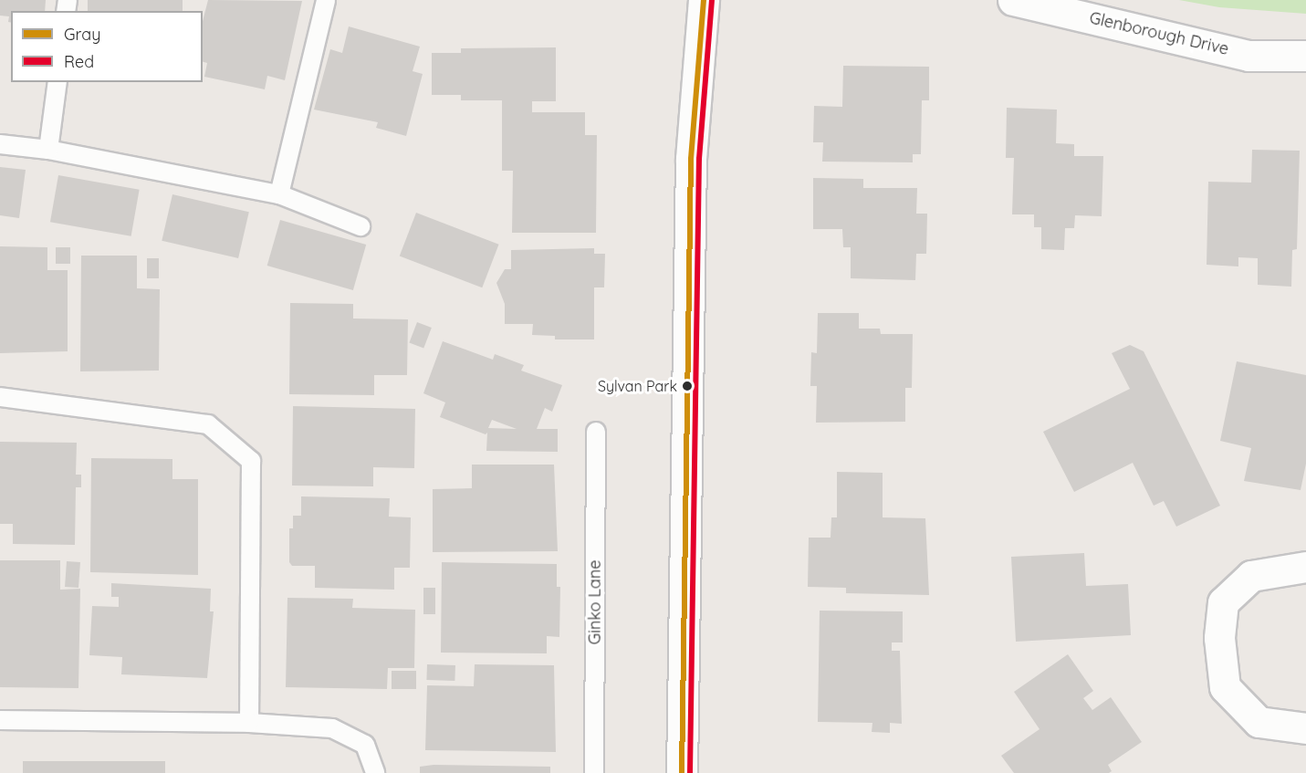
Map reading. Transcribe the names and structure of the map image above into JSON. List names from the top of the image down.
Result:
{
  "streets": {
    "street": ["Glenborough Drive"],
    "lane": ["Ginko Lane"]
  },
  "places": ["Sylvan Park"],
  "lines": ["transit line Gray", "transit line Red"],
  "legend": ["Gray", "Red"]
}
